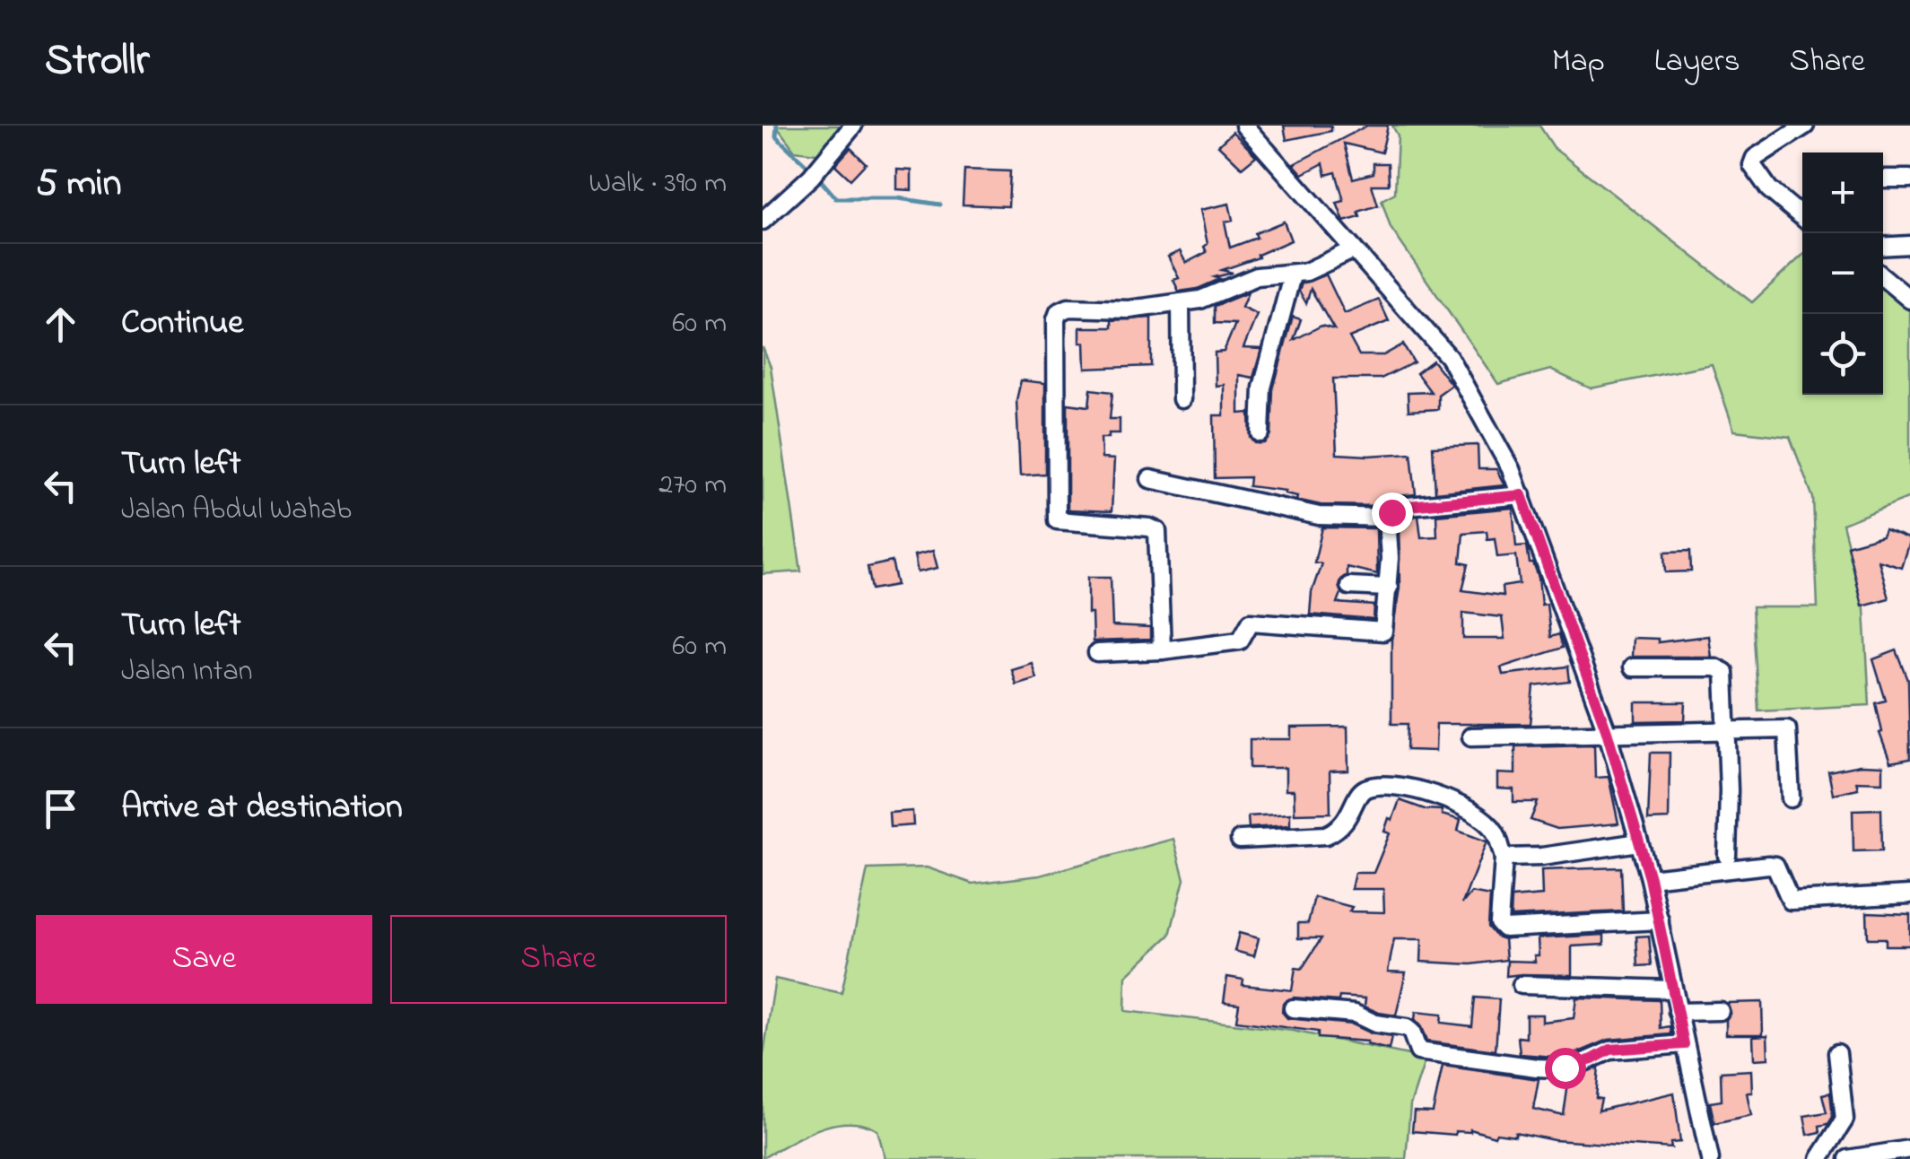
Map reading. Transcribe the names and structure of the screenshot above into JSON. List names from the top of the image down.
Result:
{
  "page": {
    "header": "Strollr",
    "nav": ["Map", "Layers", "Share"],
    "heading": ["5 min", "Walk · 390 m"],
    "map_buttons": ["+", "−"],
    "list": [
      ["Continue", "60 m"],
      ["Turn left", "Jalan Abdul Wahab", "270 m"],
      ["Turn left", "Jalan Intan", "60 m"],
      "Arrive at destination"
    ],
    "buttons": ["Save", "Share"]
  }
}
